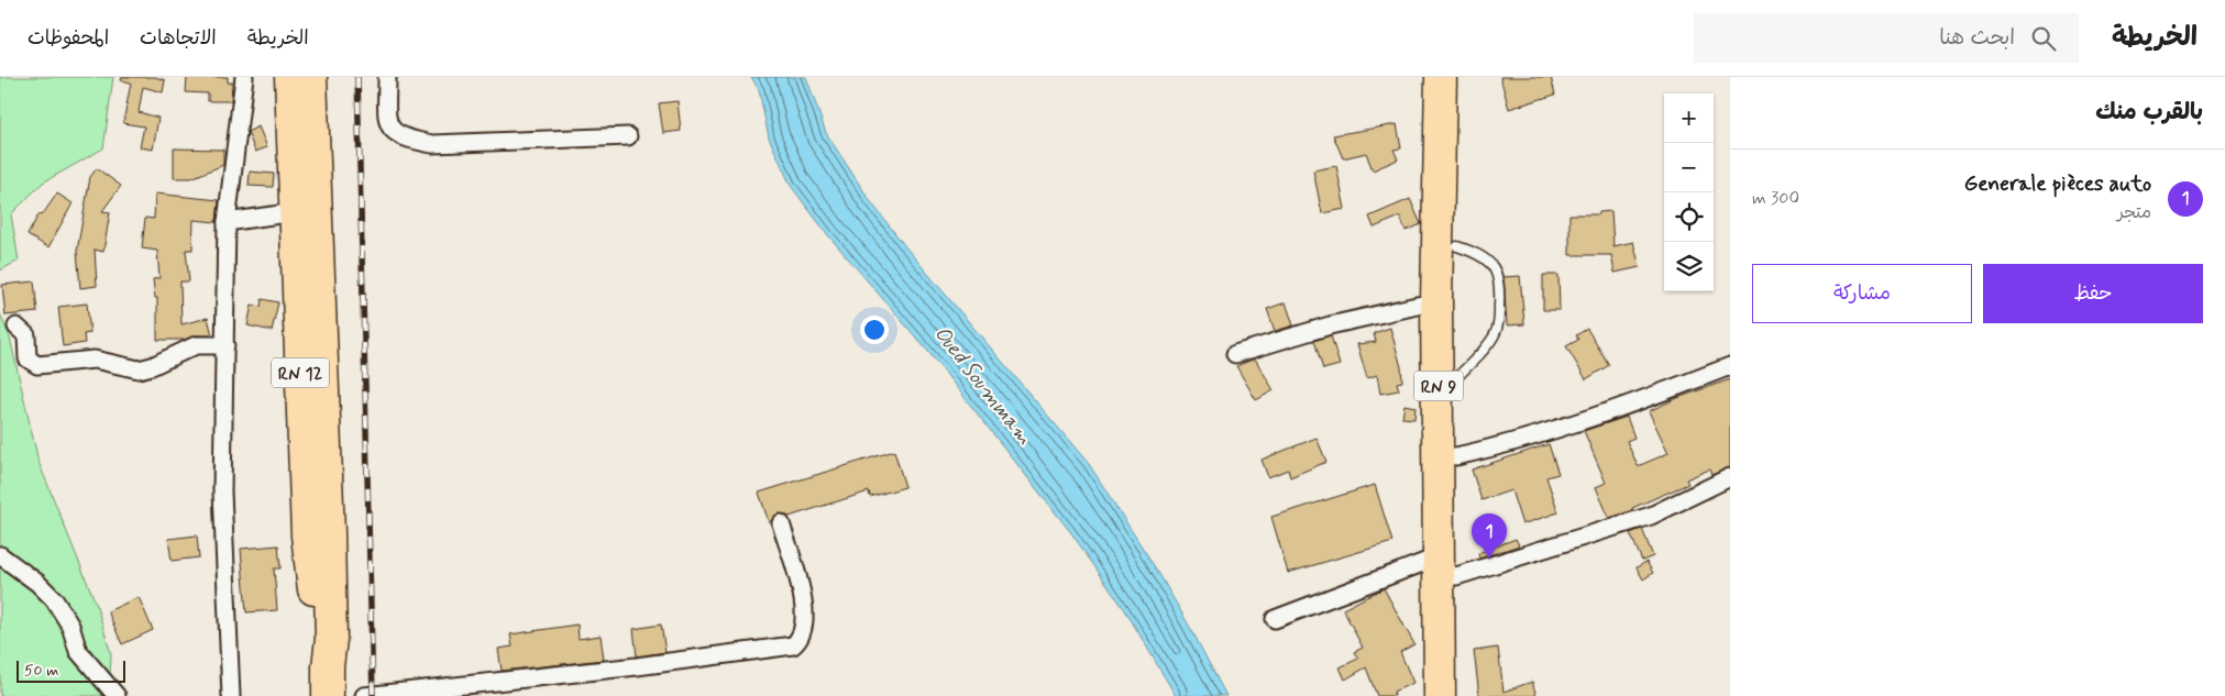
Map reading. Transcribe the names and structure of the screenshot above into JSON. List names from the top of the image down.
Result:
{
  "streets": {
    "highway": ["RN 12", "RN 9"]
  },
  "water": ["Oued Soummam"],
  "scale_bar": "50 m",
  "page": {
    "header": "الخريطة",
    "search": "ابحث هنا",
    "nav": ["الخريطة", "الاتجاهات", "المحفوظات"],
    "heading": "بالقرب منك",
    "map_buttons": ["+", "−"],
    "list": [
      {
        "mark": "1",
        "name": "Generale pièces auto",
        "note": "متجر",
        "value": "300 m"
      }
    ],
    "buttons": ["حفظ", "مشاركة"],
    "pins": "1",
    "scale": "50 m"
  }
}
